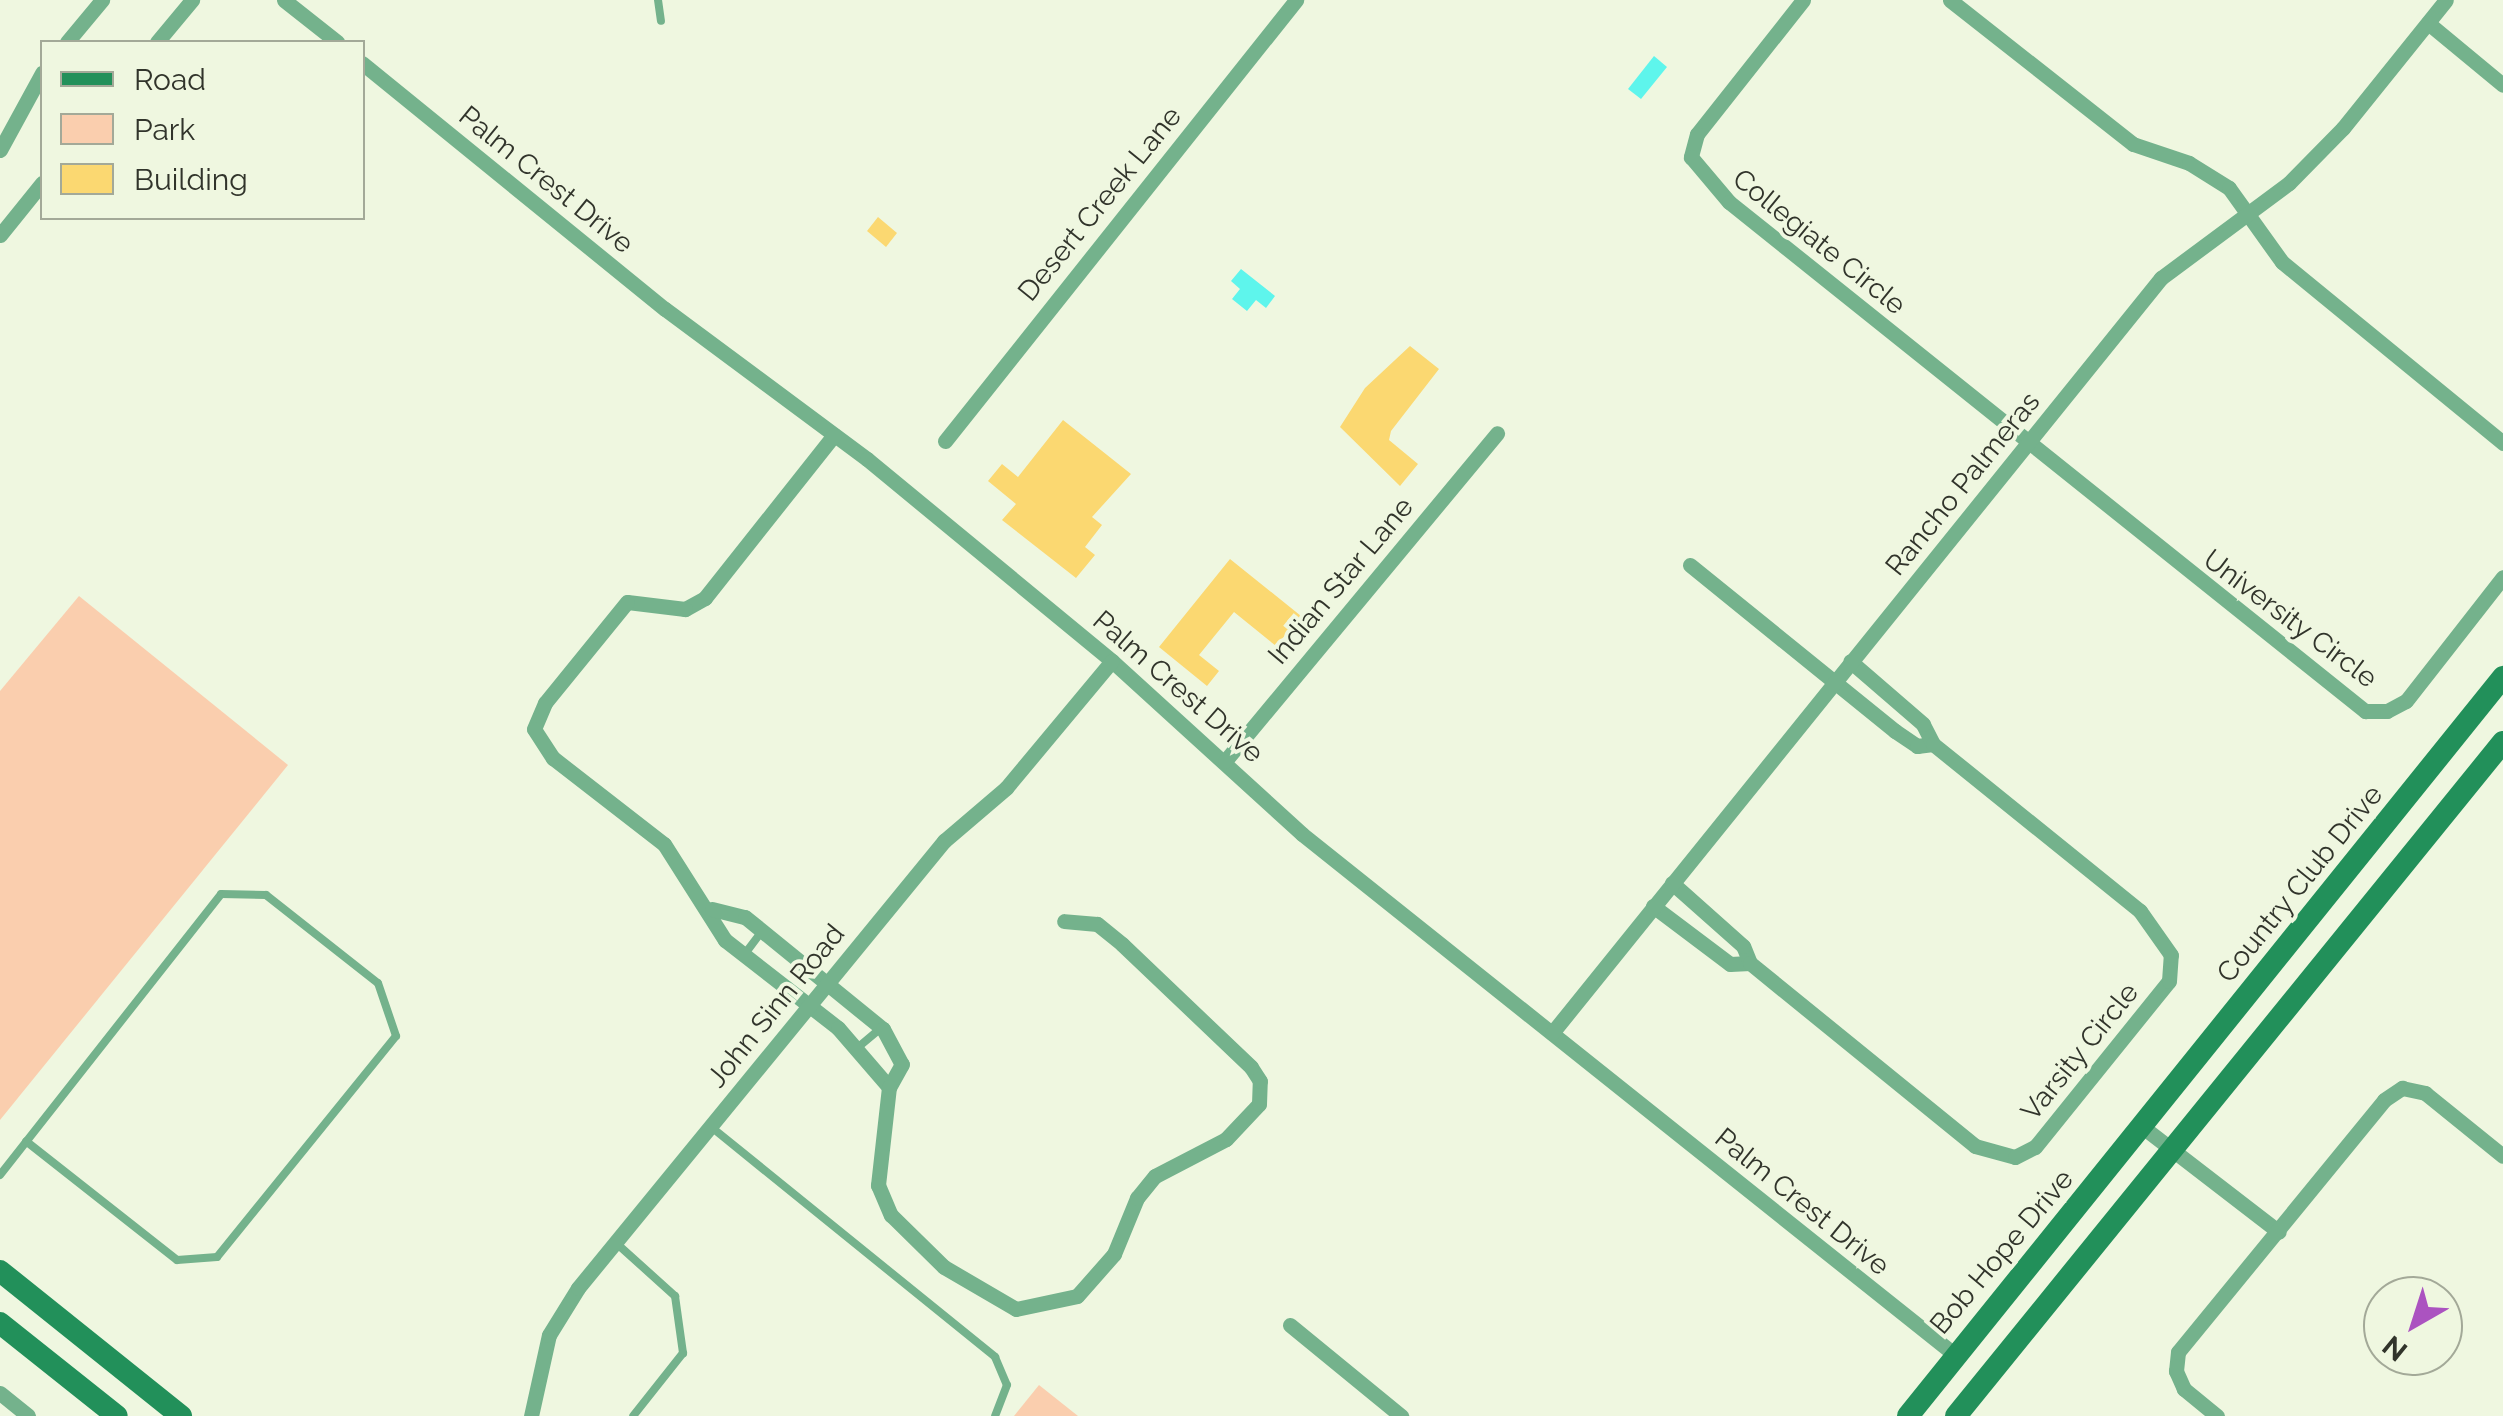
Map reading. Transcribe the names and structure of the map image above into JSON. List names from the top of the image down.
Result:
{
  "streets": {
    "main road": ["Country Club Drive", "Bob Hope Drive"],
    "street": [
      "Palm Crest Drive",
      "Desert Creek Lane",
      "Collegiate Circle",
      "Rancho Palmeras",
      "Indian Star Lane",
      "University Circle",
      "John Sinn Road",
      "Varsity Circle"
    ]
  },
  "crossings": [
    ["Palm Crest Drive", "Rancho Palmeras"],
    ["Palm Crest Drive", "Indian Star Lane"],
    ["Palm Crest Drive", "John Sinn Road"],
    ["Palm Crest Drive", "Bob Hope Drive"],
    ["Collegiate Circle", "Rancho Palmeras"],
    ["Collegiate Circle", "University Circle"],
    ["Rancho Palmeras", "University Circle"],
    ["Rancho Palmeras", "Varsity Circle"],
    ["Country Club Drive", "Bob Hope Drive"]
  ],
  "legend": ["Road", "Park", "Building"],
  "north": "bottom left"
}
